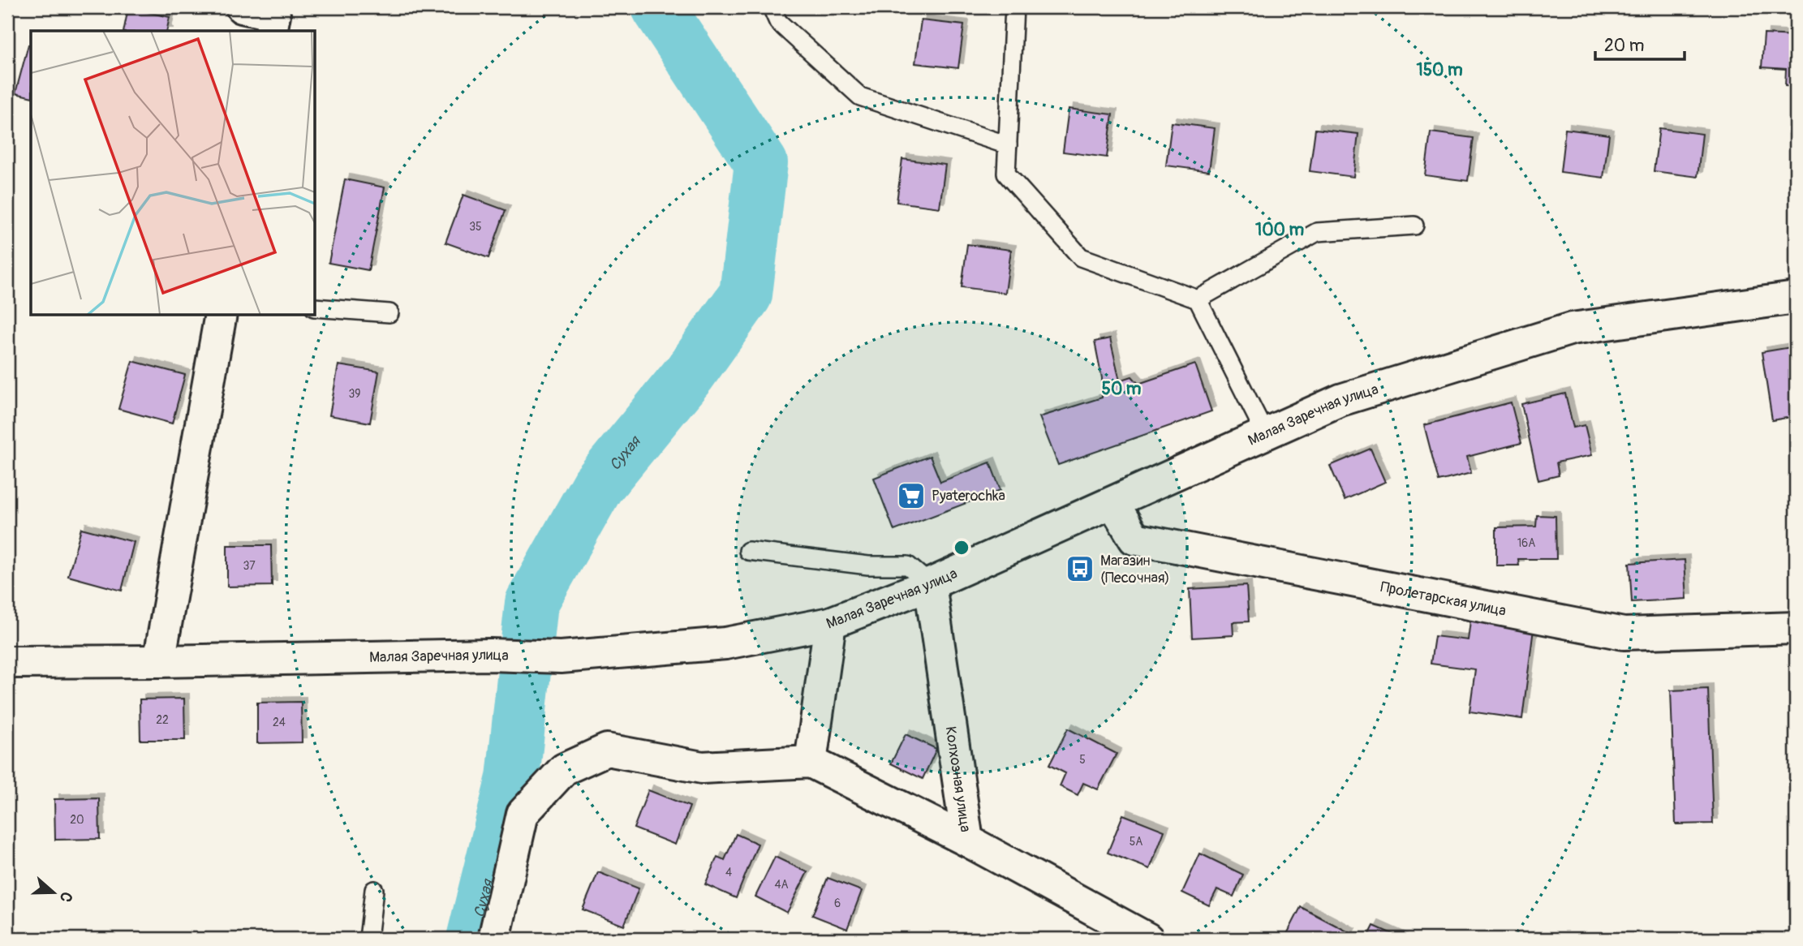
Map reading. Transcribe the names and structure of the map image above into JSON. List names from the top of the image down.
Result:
{
  "streets": {
    "street": ["Малая Заречная улица", "Пролетарская улица", "Колхозная улица"]
  },
  "crossings": [
    ["Малая Заречная улица", "Пролетарская улица"],
    ["Малая Заречная улица", "Колхозная улица"]
  ],
  "water": ["Сухая"],
  "places": {
    "supermarket": ["Pyaterochka"],
    "bus stop": ["Магазин (Песочная)"]
  },
  "house_numbers": [
    "35",
    "39",
    "16А",
    "37",
    "22",
    "24",
    "5",
    "20",
    "5А",
    "4",
    "4А",
    "6"
  ],
  "scale_bar": "20 m",
  "north": "right",
  "rings": ["150 m", "100 m", "50 m"]
}
